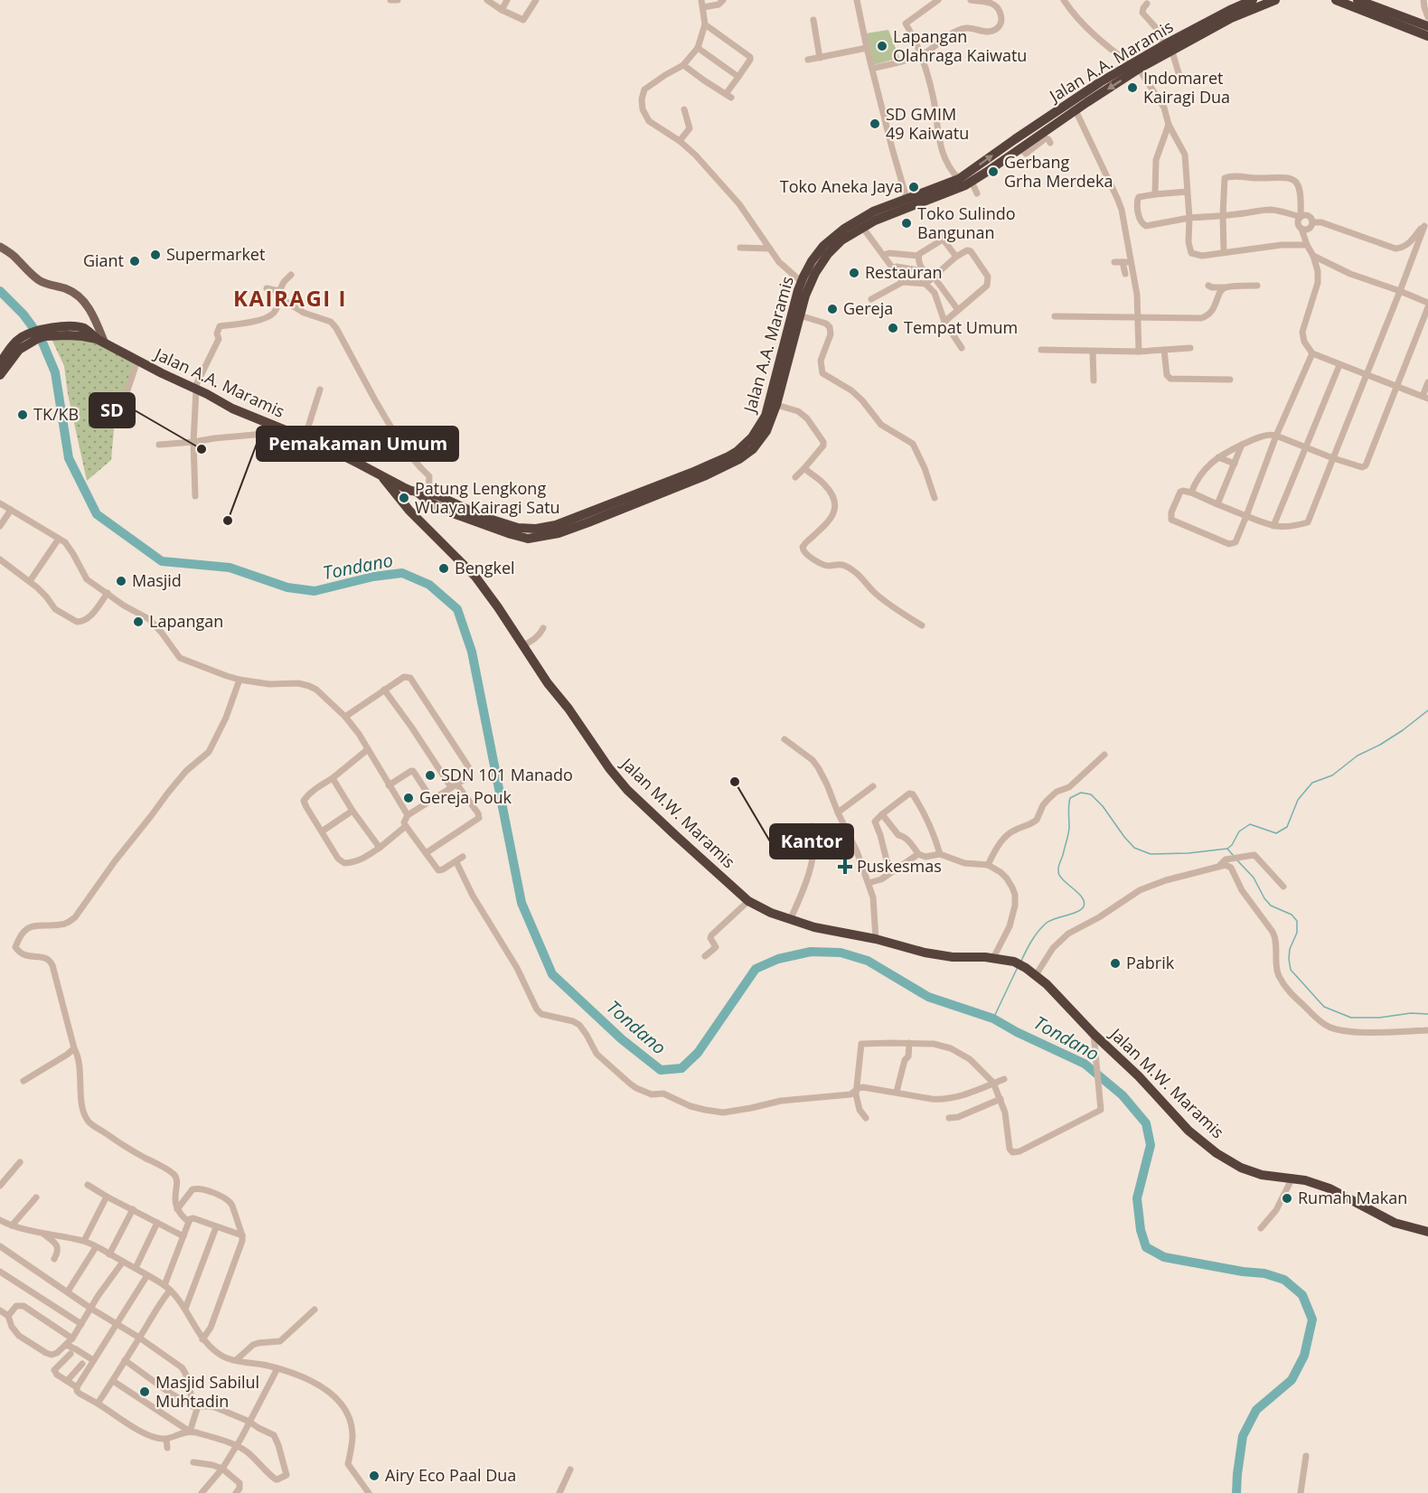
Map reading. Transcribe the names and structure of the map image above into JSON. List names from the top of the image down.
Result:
{
  "streets": {
    "highway": ["Jalan A.A. Maramis", "Jalan M.W. Maramis"]
  },
  "crossings": [
    ["Jalan A.A. Maramis", "Jalan M.W. Maramis"]
  ],
  "districts": ["KAIRAGI I"],
  "water": ["Tondano"],
  "places": {
    "other": [
      "Lapangan Olahraga Kaiwatu",
      "Indomaret Kairagi Dua",
      "SD GMIM 49 Kaiwatu",
      "Gerbang Grha Merdeka",
      "Toko Aneka Jaya",
      "Toko Sulindo Bangunan",
      "Supermarket",
      "Giant",
      "Restauran",
      "Gereja",
      "Tempat Umum",
      "TK/KB",
      "SD",
      "Patung Lengkong Wuaya Kairagi Satu",
      "Pemakaman Umum",
      "Bengkel",
      "Masjid",
      "Lapangan",
      "SDN 101 Manado",
      "Kantor",
      "Gereja Pouk",
      "Pabrik",
      "Rumah Makan",
      "Masjid Sabilul Muhtadin",
      "Airy Eco Paal Dua"
    ],
    "health": ["Puskesmas"]
  }
}
